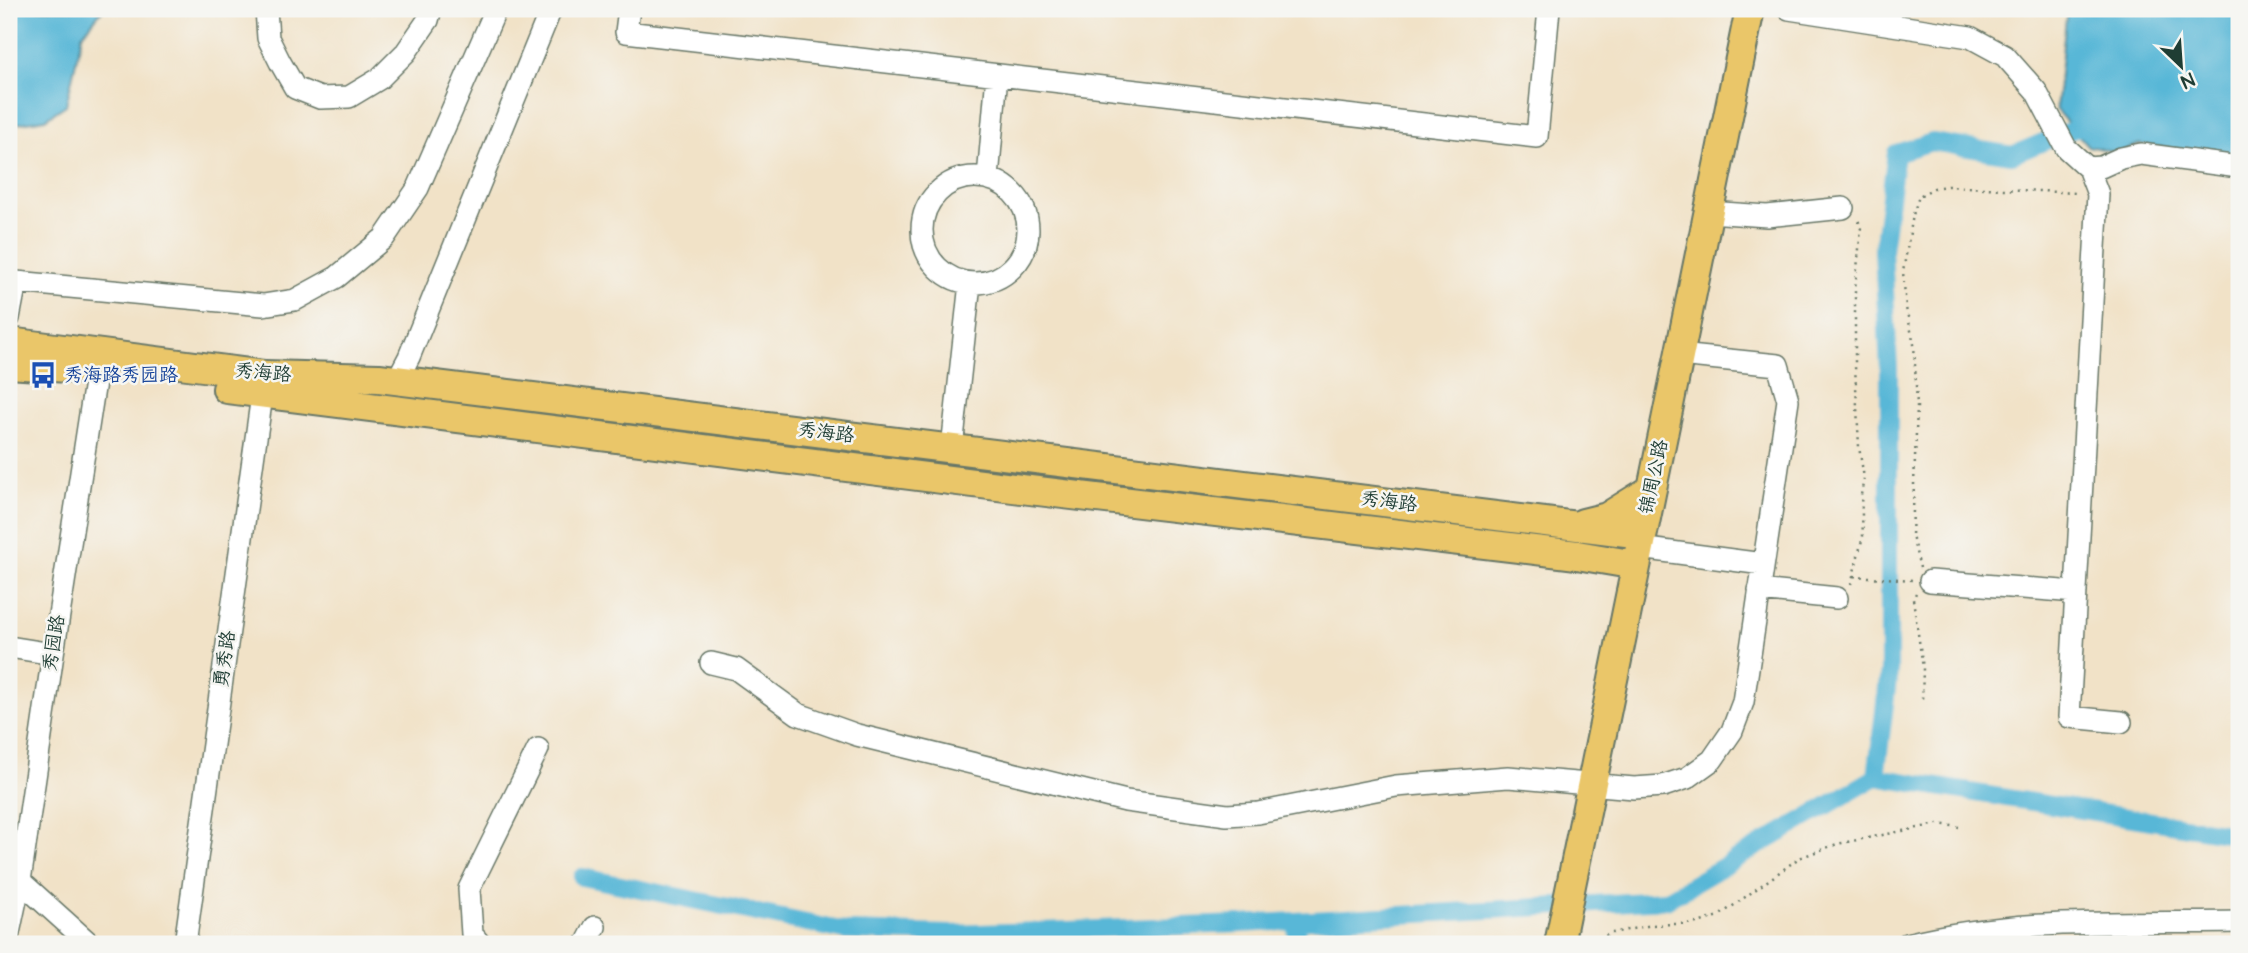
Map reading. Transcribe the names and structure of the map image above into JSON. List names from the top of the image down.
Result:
{
  "streets": {
    "main road": ["秀海路", "锦周公路"],
    "street": ["秀园路", "勇秀路"]
  },
  "crossings": [
    ["秀海路", "锦周公路"],
    ["秀海路", "秀园路"],
    ["秀海路", "勇秀路"]
  ],
  "places": {
    "bus stop": ["秀海路秀园路"]
  },
  "north": "bottom right"
}
